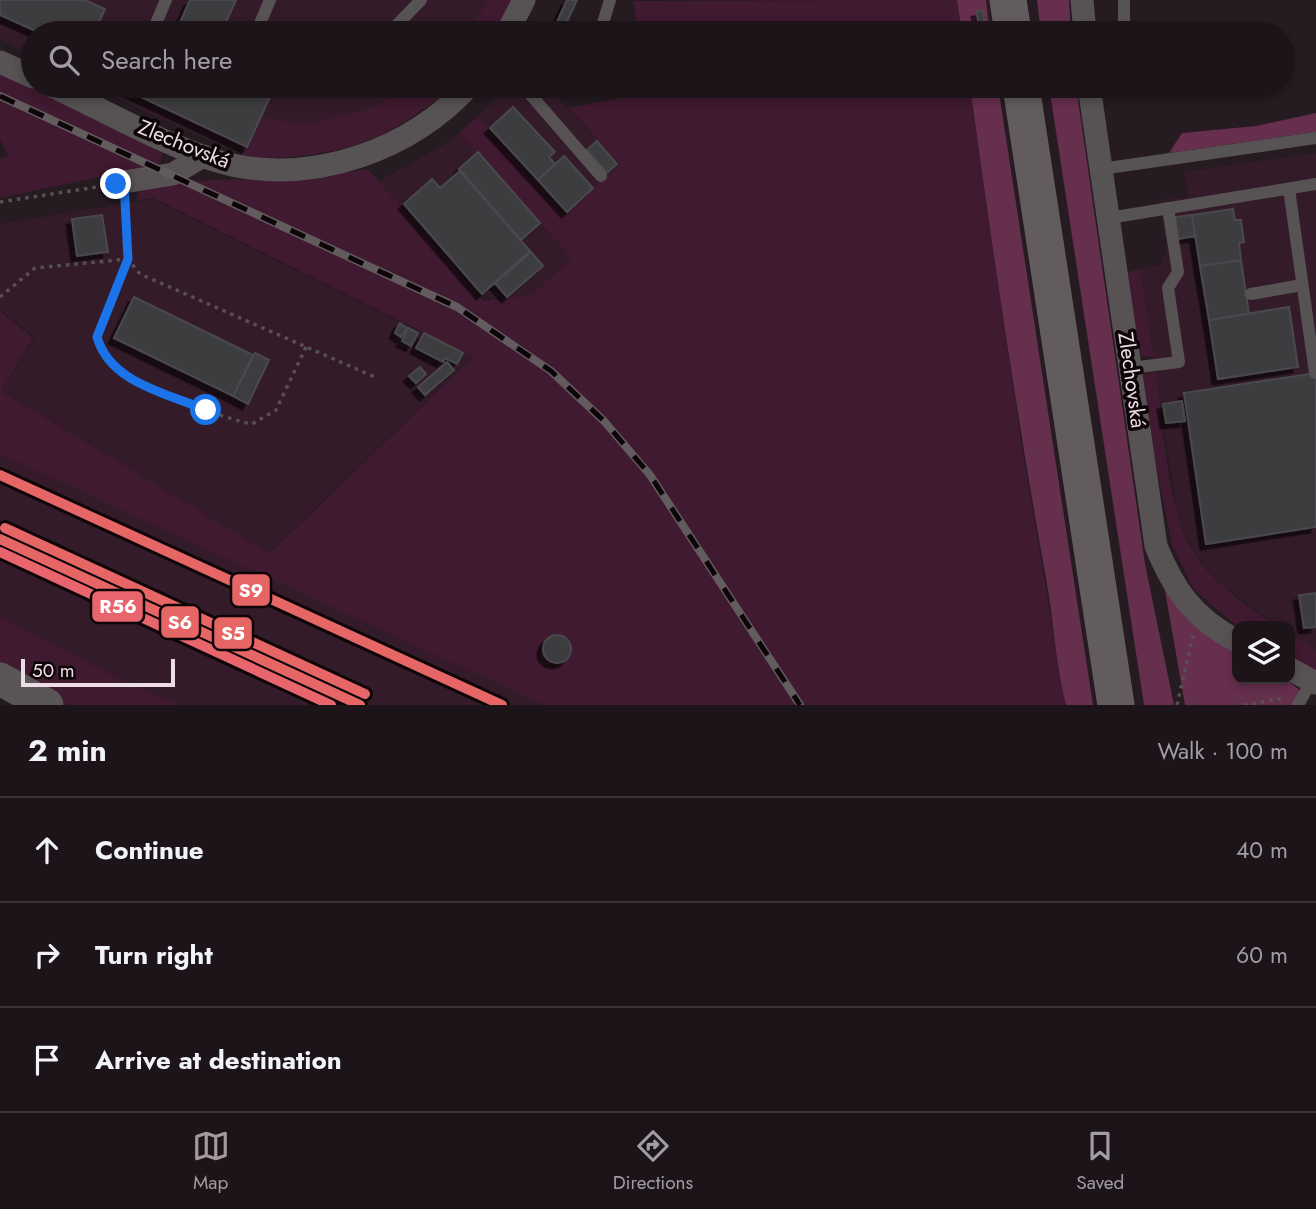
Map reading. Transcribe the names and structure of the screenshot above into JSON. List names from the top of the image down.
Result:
{
  "streets": {
    "street": ["Zlechovská"]
  },
  "lines": [
    "transit line S9",
    "transit line S5",
    "transit line S6",
    "transit line R56"
  ],
  "scale_bar": "50 m",
  "page": {
    "search": "Search here",
    "scale": "50 m",
    "heading": ["2 min", "Walk · 100 m"],
    "list": [
      ["Continue", "40 m"],
      ["Turn right", "60 m"],
      "Arrive at destination"
    ],
    "nav": ["Map", "Directions", "Saved"]
  }
}
